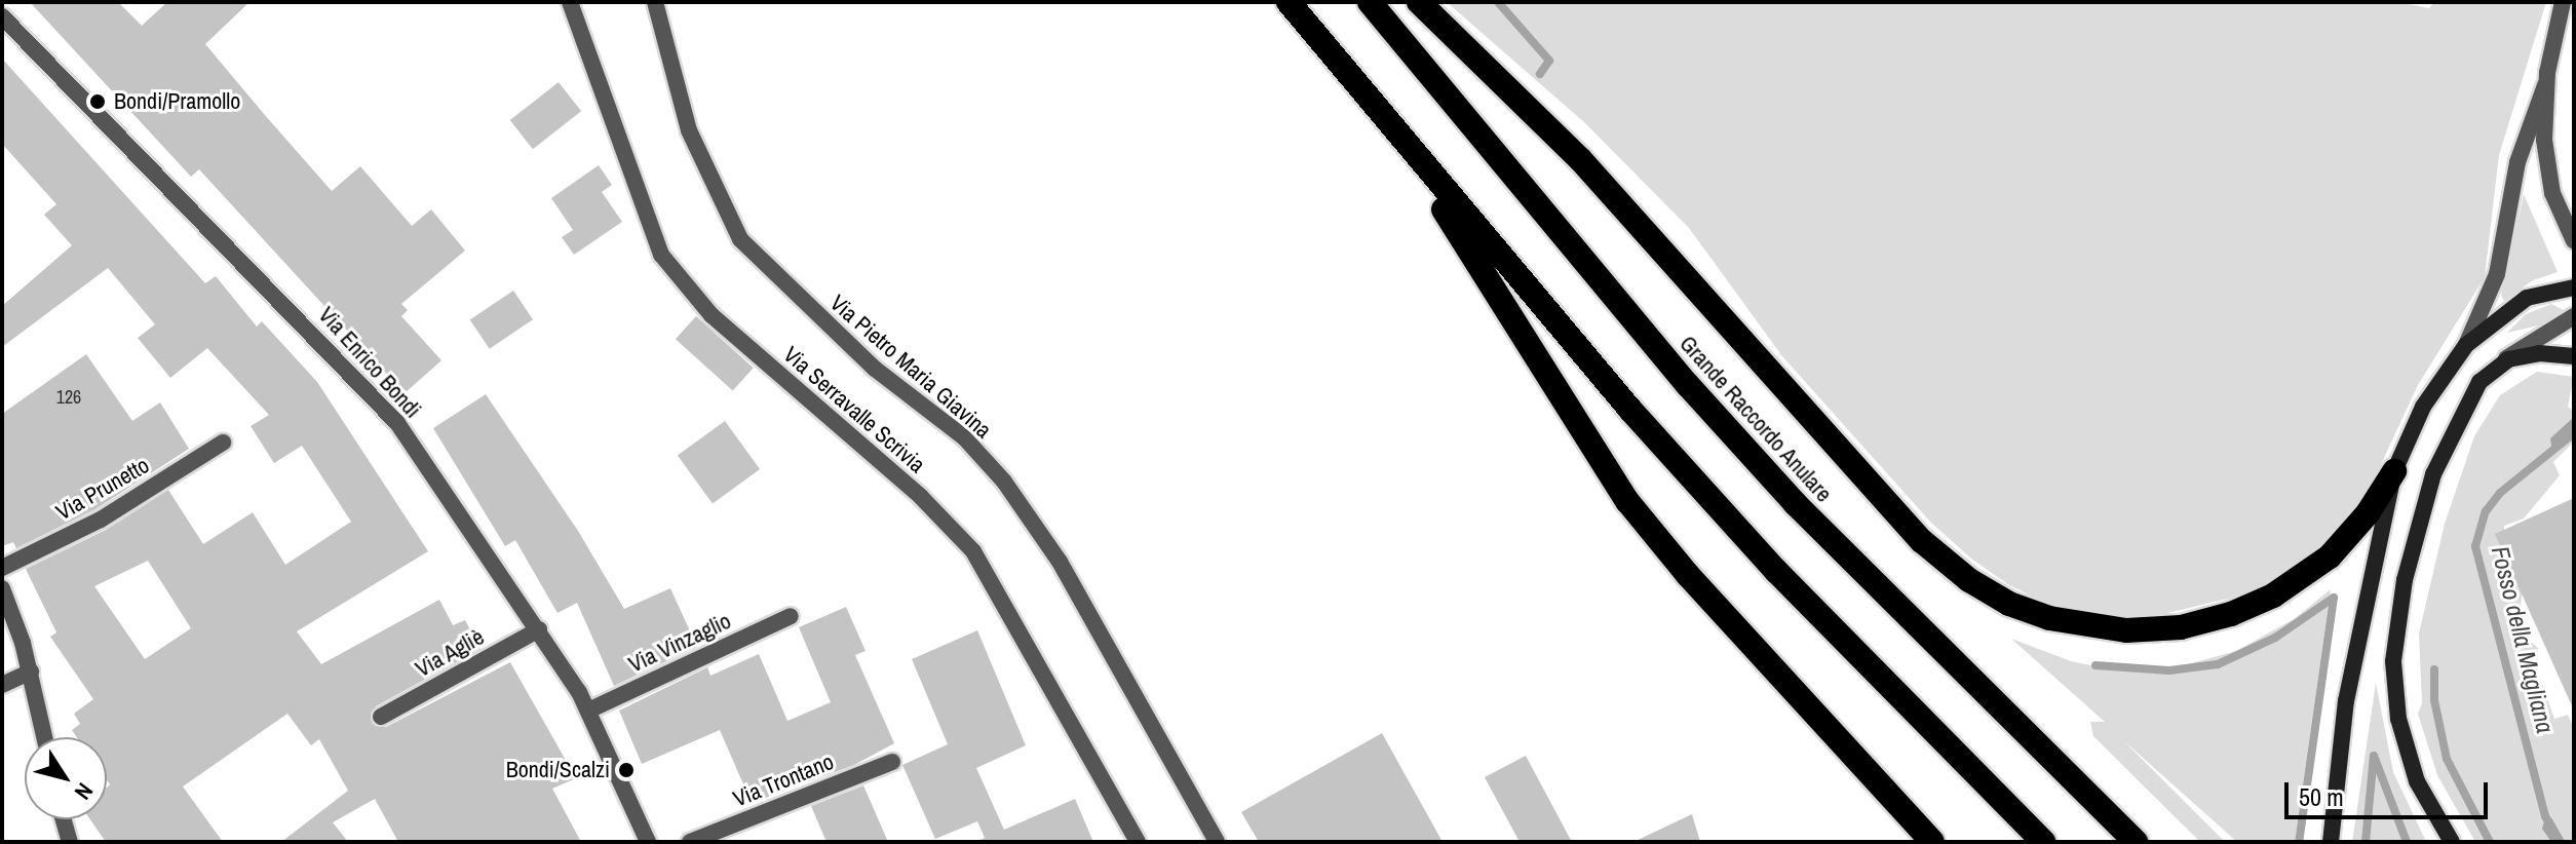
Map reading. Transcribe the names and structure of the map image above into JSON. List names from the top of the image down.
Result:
{
  "streets": {
    "highway": ["Grande Raccordo Anulare"],
    "street": [
      "Via Enrico Bondi",
      "Via Pietro Maria Giavina",
      "Via Serravalle Scrivia",
      "Via Prunetto",
      "Via Vinzaglio",
      "Via Agliè",
      "Via Trontano"
    ]
  },
  "crossings": [
    ["Via Enrico Bondi", "Via Vinzaglio"],
    ["Via Enrico Bondi", "Via Agliè"]
  ],
  "water": ["Fosso della Magliana"],
  "places": ["Bondi/Pramollo", "Bondi/Scalzi"],
  "house_numbers": ["126"],
  "scale_bar": "50 m",
  "north": "bottom right"
}
